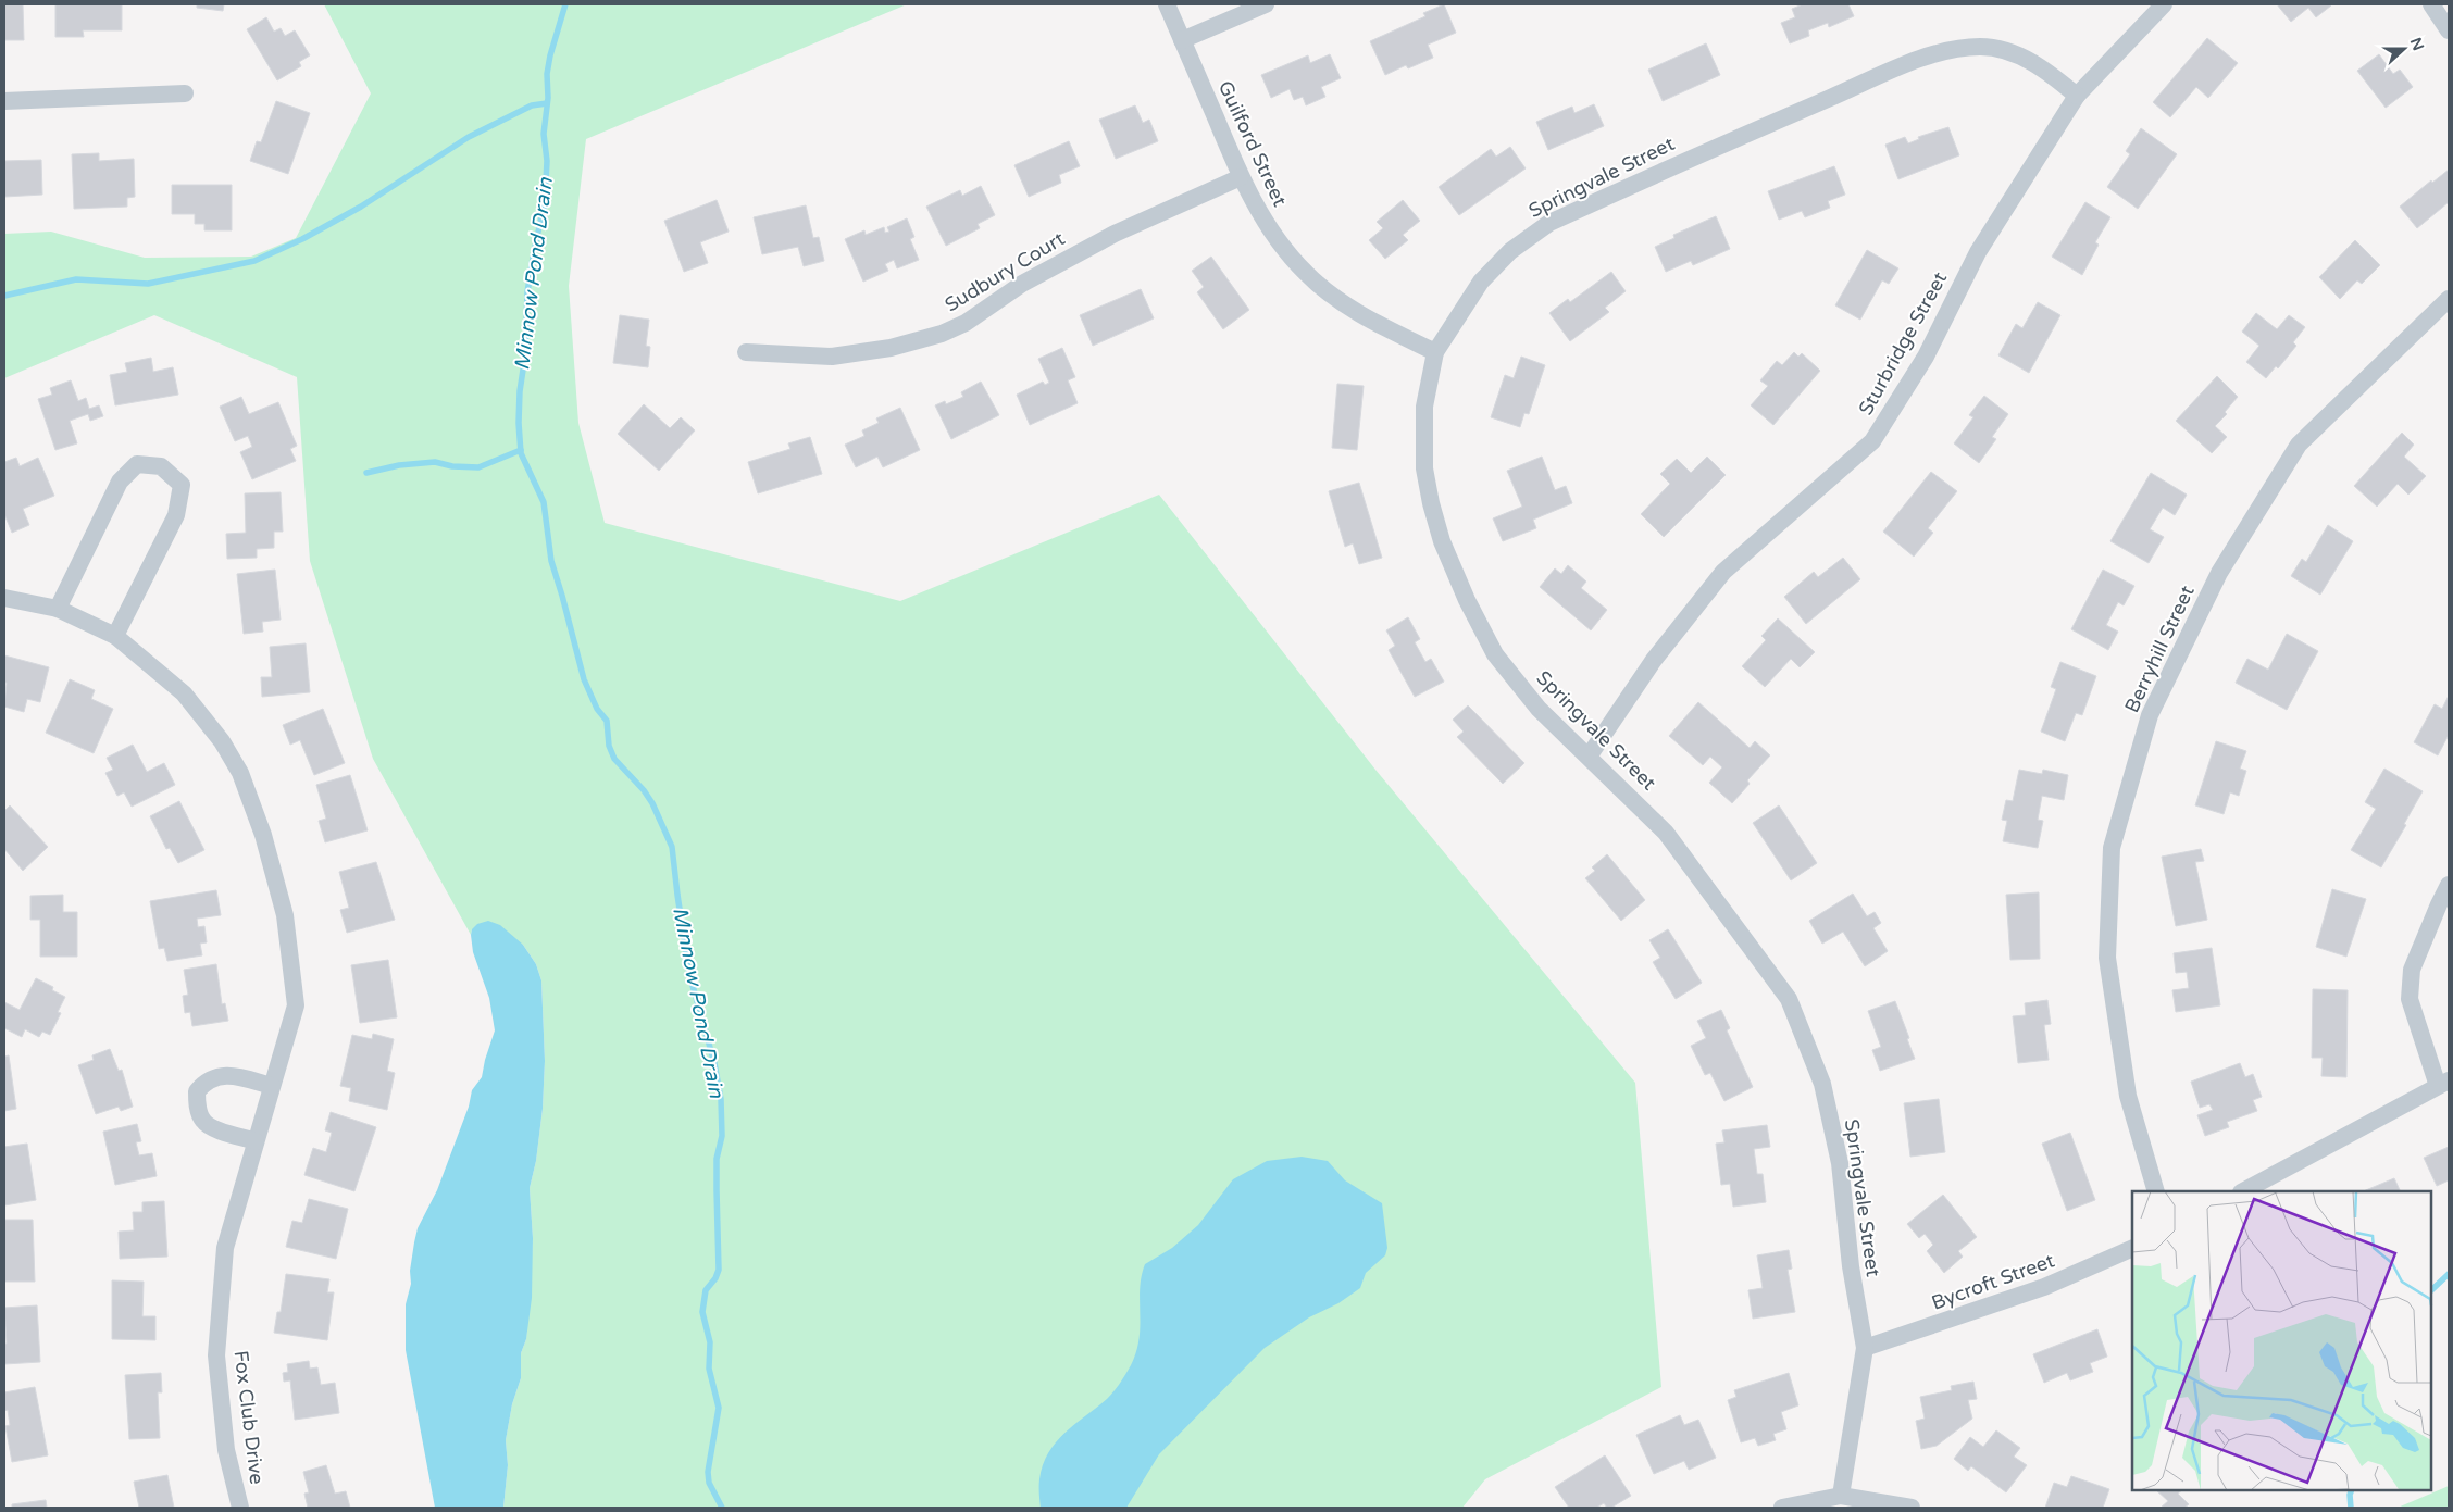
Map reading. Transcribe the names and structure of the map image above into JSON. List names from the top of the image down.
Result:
{
  "streets": {
    "street": [
      "Guilford Street",
      "Springvale Street",
      "Sudbury Court",
      "Sturbridge Street",
      "Berryhill Street",
      "Bycroft Street",
      "Fox Club Drive"
    ]
  },
  "crossings": [
    ["Guilford Street", "Springvale Street"],
    ["Guilford Street", "Sudbury Court"],
    ["Springvale Street", "Sturbridge Street"],
    ["Springvale Street", "Bycroft Street"]
  ],
  "water": ["Minnow Pond Drain"],
  "north": "right"
}
